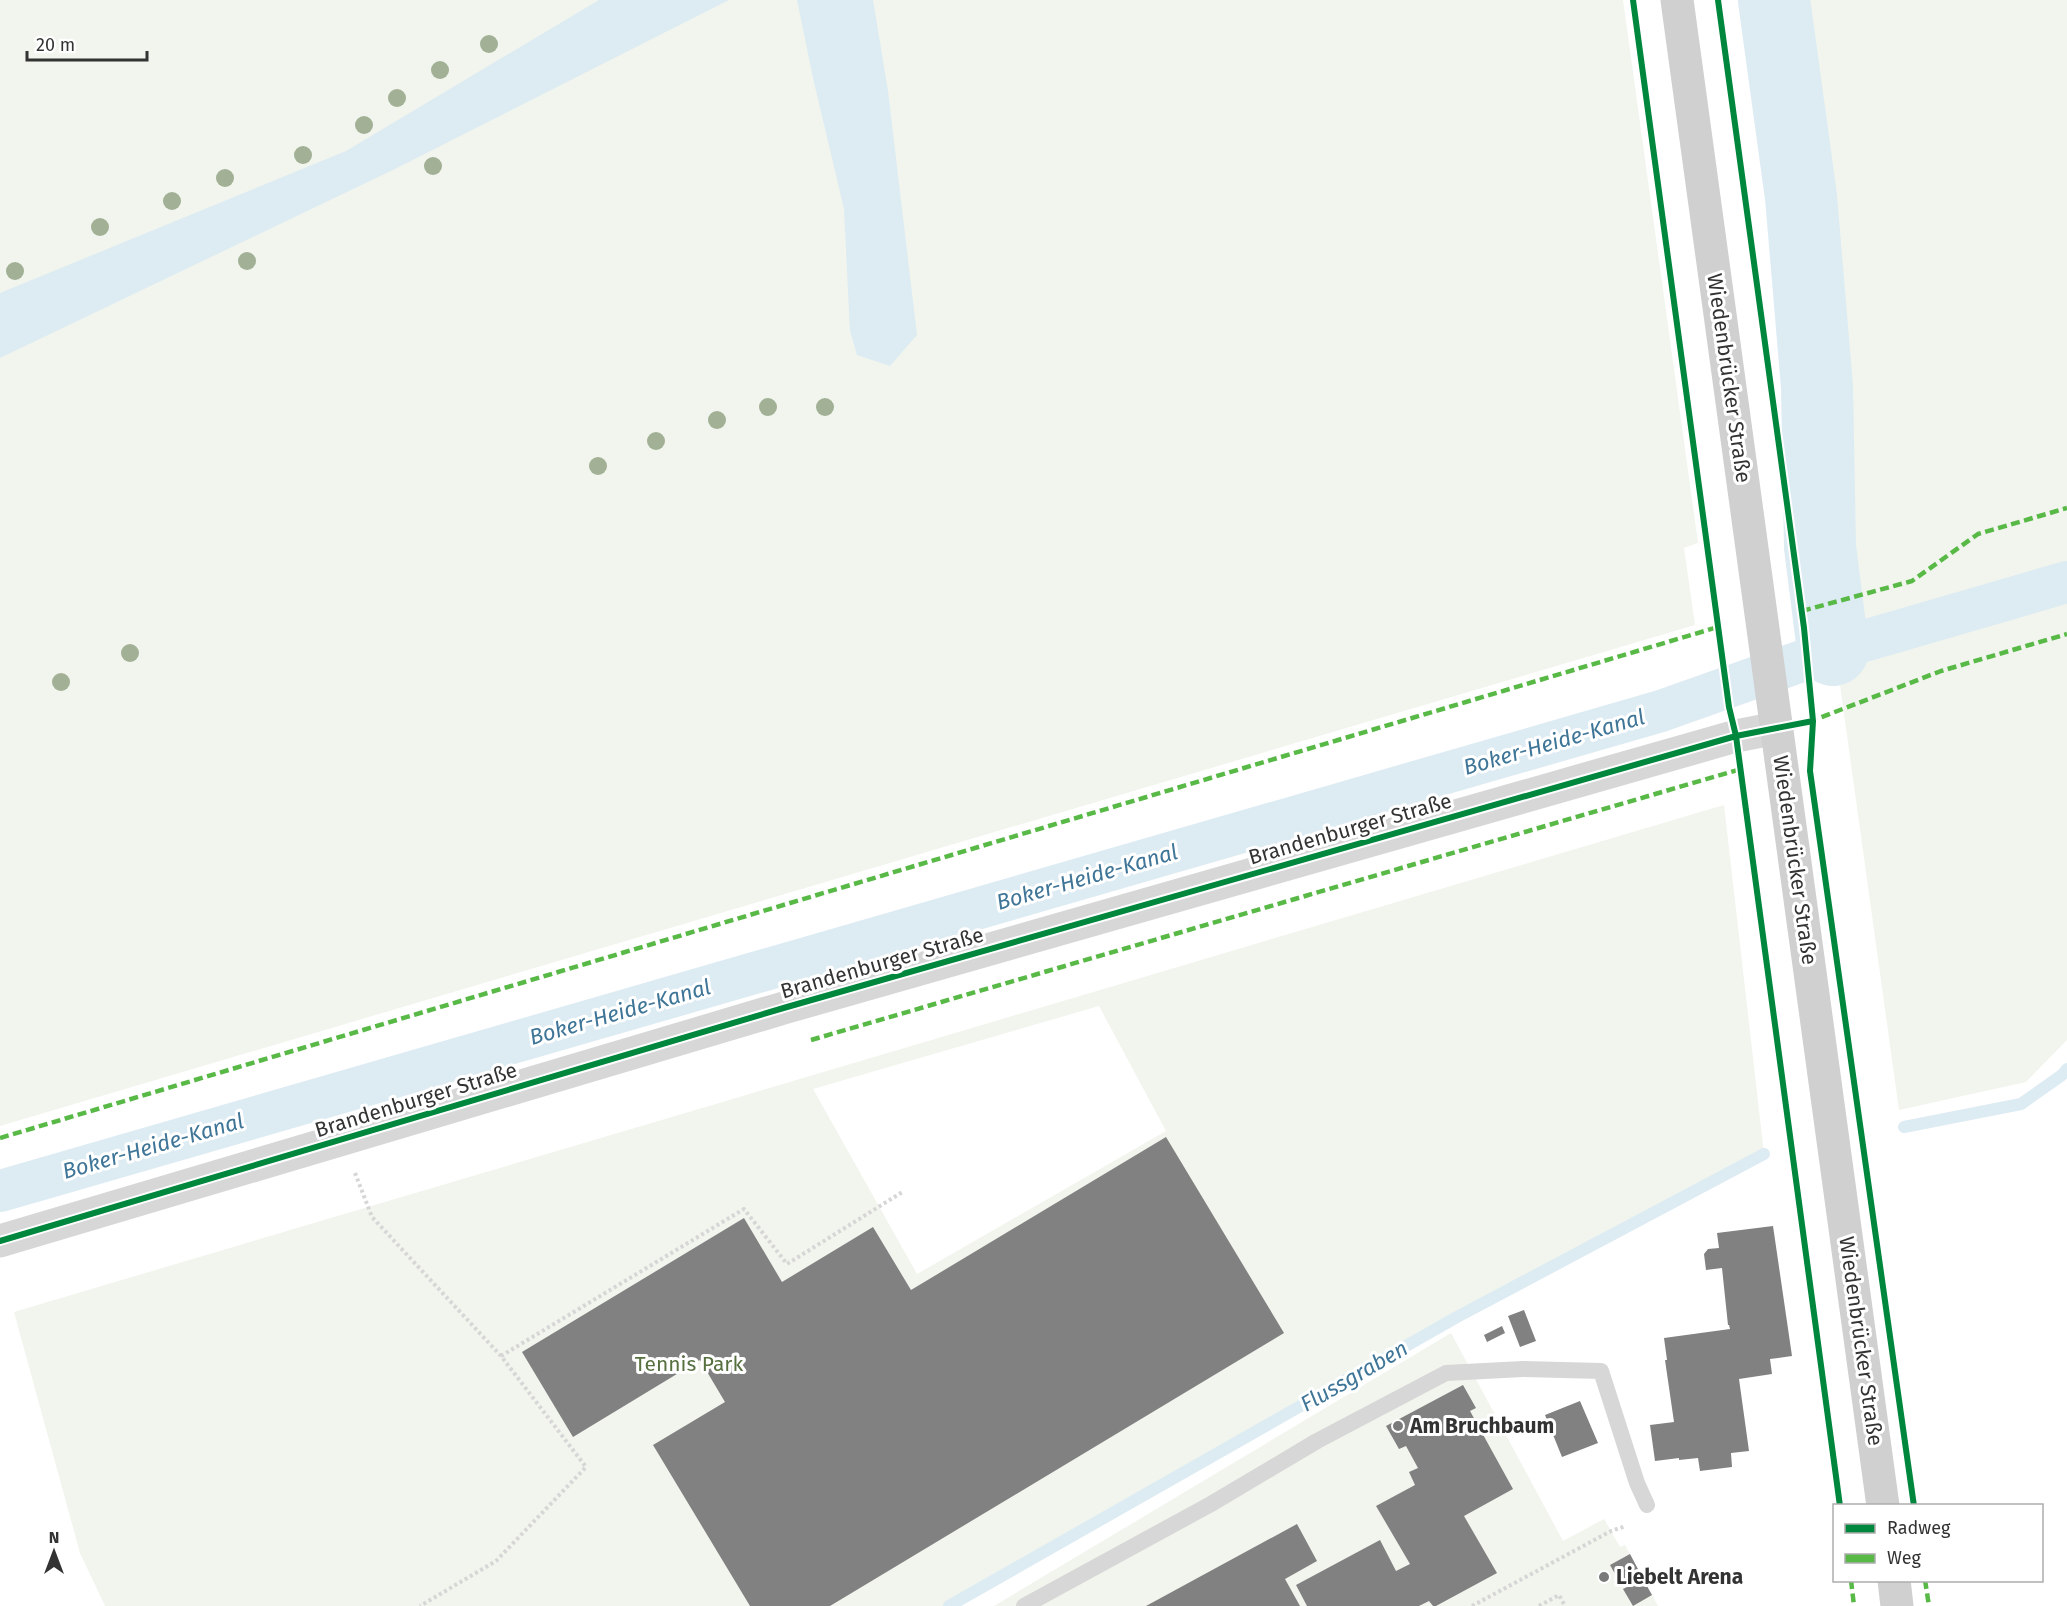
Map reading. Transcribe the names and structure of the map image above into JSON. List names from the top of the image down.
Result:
{
  "streets": {
    "street": ["Wiedenbrücker Straße", "Brandenburger Straße"]
  },
  "crossings": [
    ["Wiedenbrücker Straße", "Brandenburger Straße"]
  ],
  "water": ["Boker-Heide-Kanal", "Flussgraben"],
  "parks": ["Tennis Park"],
  "places": ["Am Bruchbaum", "Liebelt Arena"],
  "legend": ["Radweg", "Weg"],
  "scale_bar": "20 m",
  "north": "top"
}
